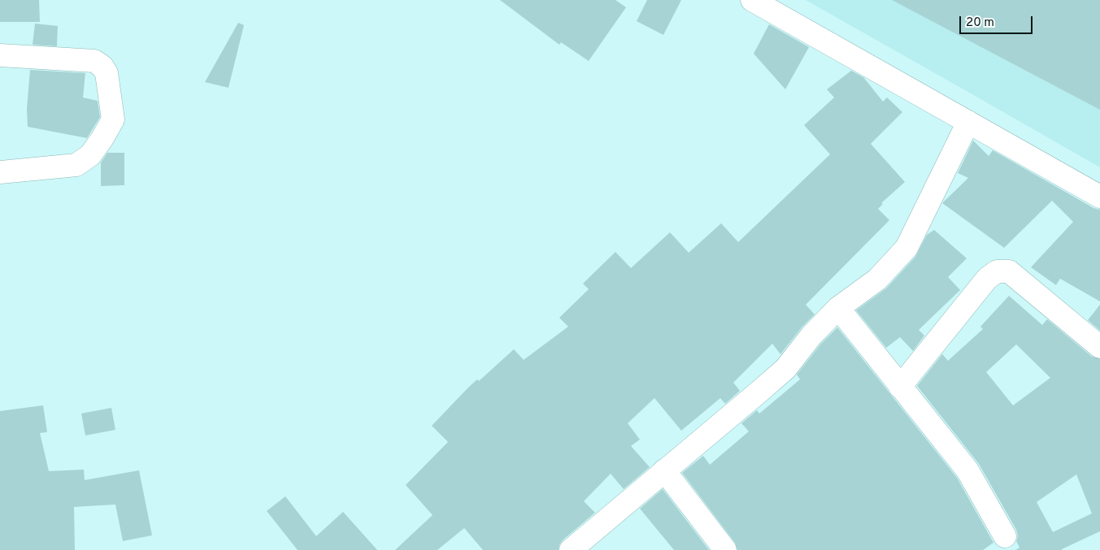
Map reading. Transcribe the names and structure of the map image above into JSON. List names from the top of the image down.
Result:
{
  "scale_bar": "20 m"
}
